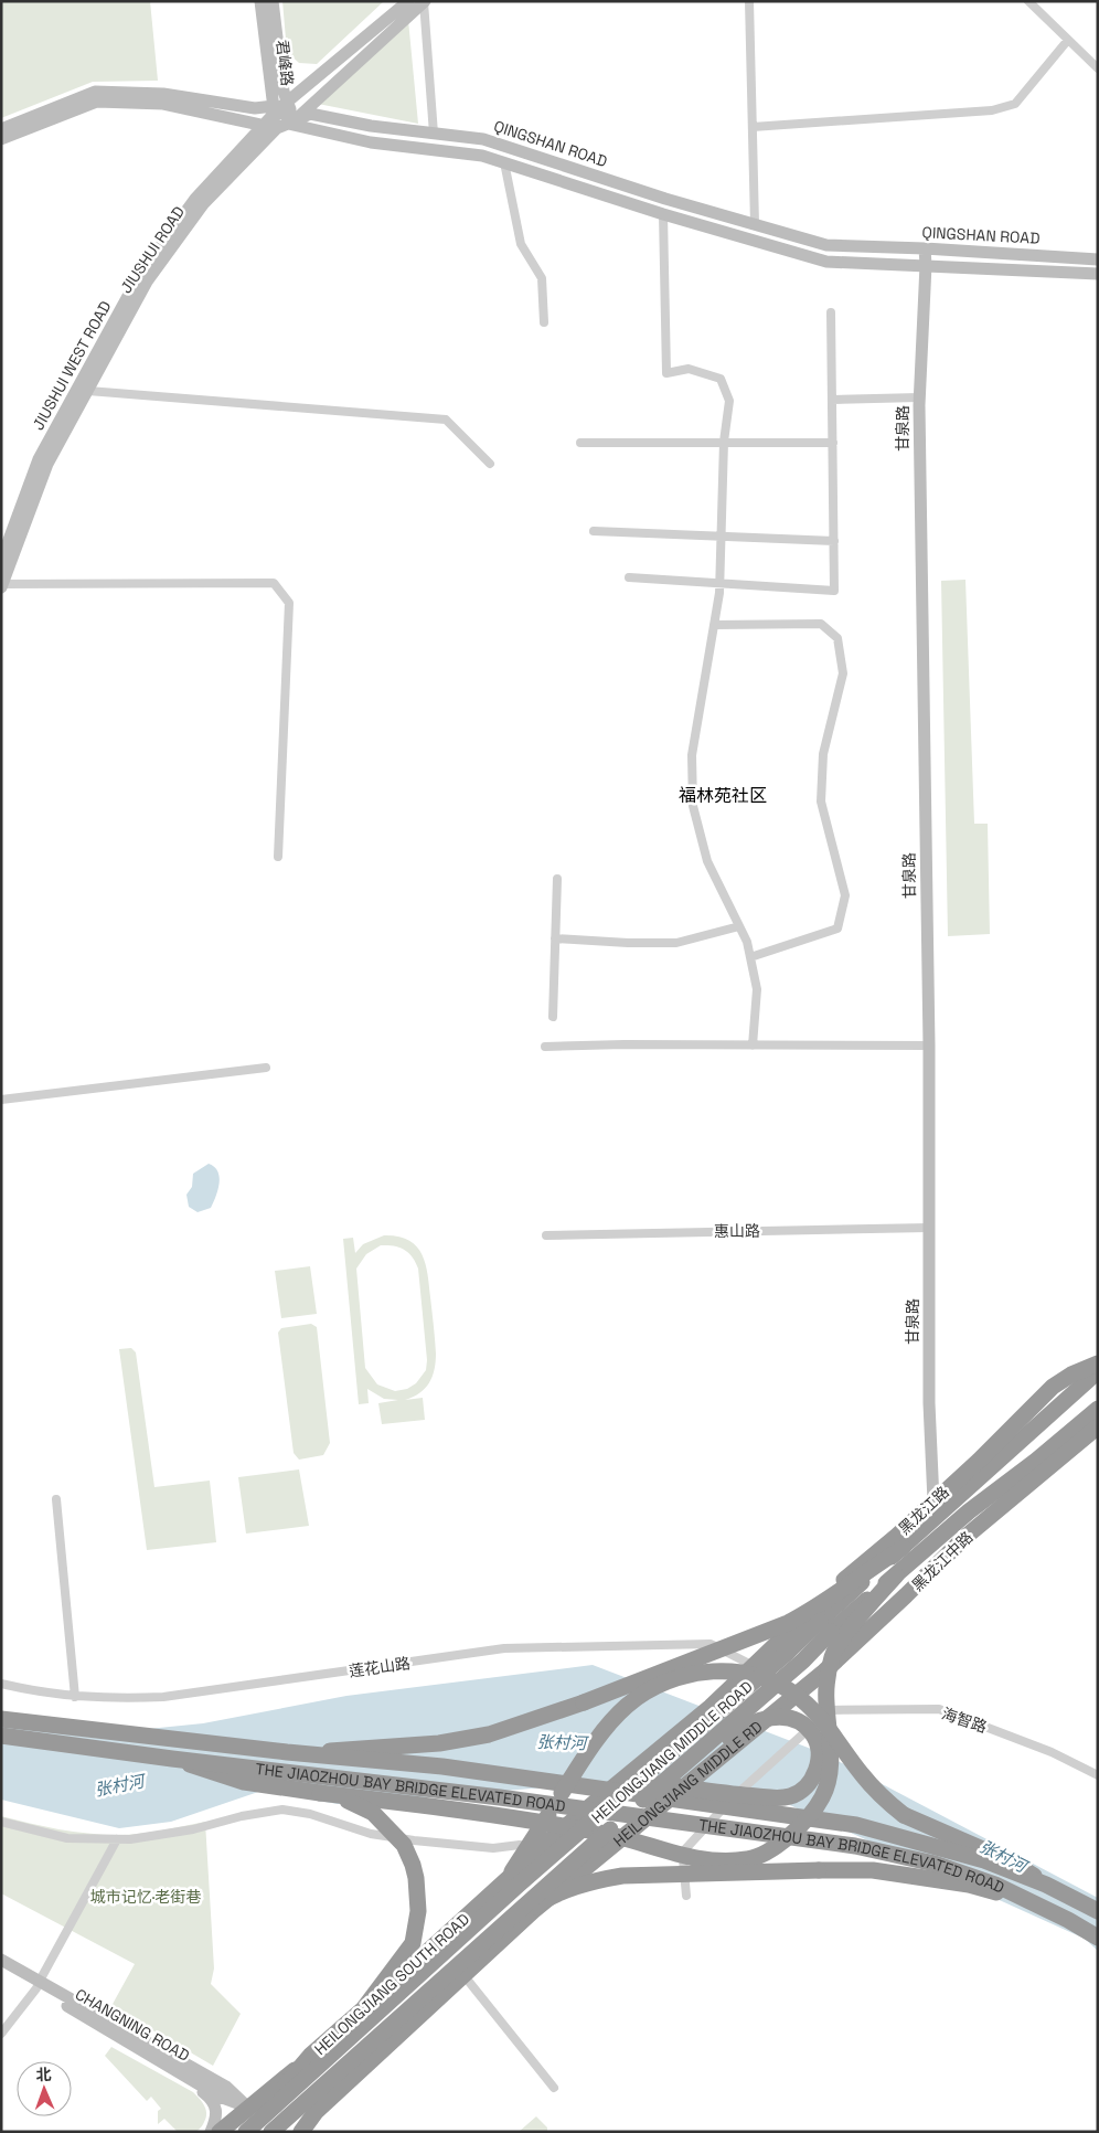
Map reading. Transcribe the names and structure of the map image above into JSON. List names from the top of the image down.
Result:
{
  "streets": {
    "highway": [
      "黑龙江路",
      "黑龙江中路",
      "HEILONGJIANG MIDDLE ROAD",
      "HEILONGJIANG MIDDLE RD",
      "THE JIAOZHOU BAY BRIDGE ELEVATED ROAD",
      "HEILONGJIANG SOUTH ROAD"
    ],
    "main road": [
      "君峰路",
      "QINGSHAN ROAD",
      "JIUSHUI ROAD",
      "JIUSHUI WEST ROAD",
      "甘泉路",
      "CHANGNING ROAD"
    ],
    "street": ["惠山路", "莲花山路", "海智路"]
  },
  "crossings": [
    ["君峰路", "QINGSHAN ROAD"],
    ["君峰路", "JIUSHUI ROAD"],
    ["QINGSHAN ROAD", "JIUSHUI ROAD"],
    ["QINGSHAN ROAD", "JIUSHUI WEST ROAD"],
    ["QINGSHAN ROAD", "甘泉路"],
    ["JIUSHUI ROAD", "JIUSHUI WEST ROAD"],
    ["甘泉路", "惠山路"],
    ["甘泉路", "黑龙江路"],
    ["黑龙江路", "莲花山路"],
    ["黑龙江路", "HEILONGJIANG SOUTH ROAD"],
    ["黑龙江中路", "莲花山路"],
    ["黑龙江中路", "海智路"],
    ["黑龙江中路", "HEILONGJIANG MIDDLE RD"],
    ["莲花山路", "海智路"],
    ["莲花山路", "HEILONGJIANG MIDDLE RD"],
    ["莲花山路", "HEILONGJIANG SOUTH ROAD"],
    ["海智路", "HEILONGJIANG MIDDLE RD"],
    ["HEILONGJIANG SOUTH ROAD", "CHANGNING ROAD"]
  ],
  "districts": ["福林苑社区"],
  "water": ["张村河"],
  "parks": ["城市记忆·老街巷"],
  "north": "top"
}
